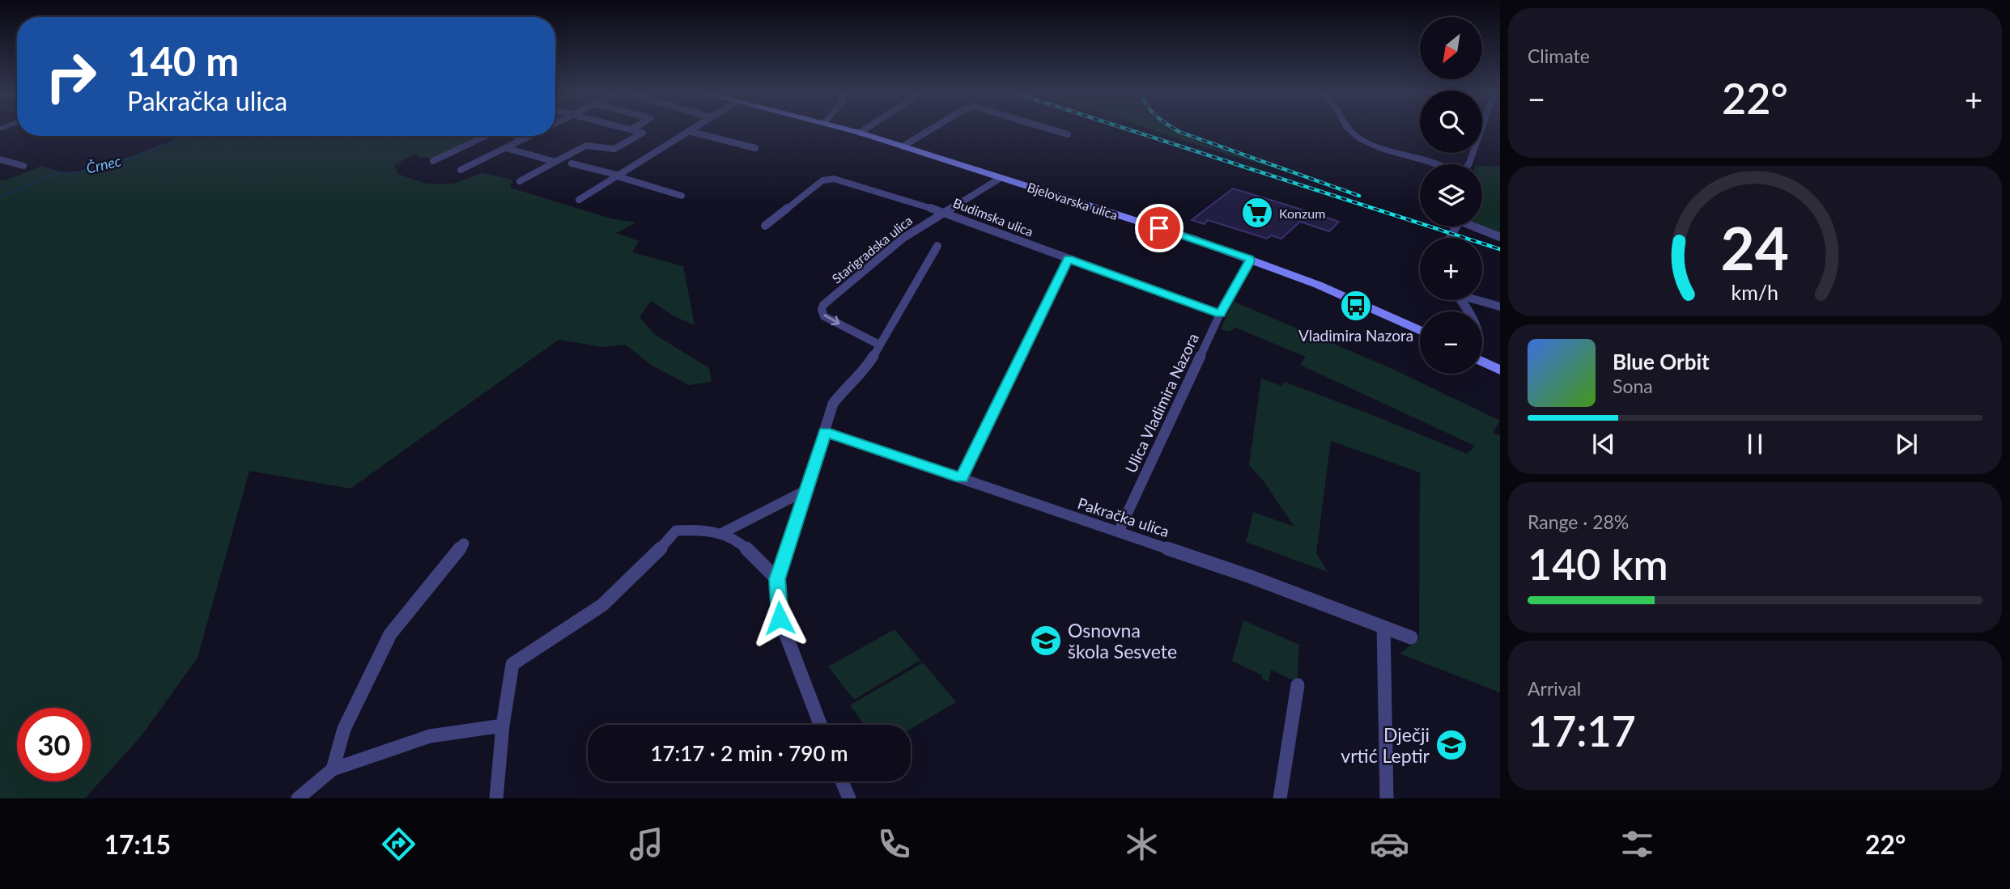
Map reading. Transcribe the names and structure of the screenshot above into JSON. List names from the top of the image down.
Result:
{
  "streets": {
    "main road": ["Bjelovarska ulica"],
    "street": [
      "Budimska ulica",
      "Starigradska ulica",
      "Ulica Vladimira Nazora",
      "Pakračka ulica"
    ]
  },
  "crossings": [
    ["Bjelovarska ulica", "Starigradska ulica"],
    ["Bjelovarska ulica", "Ulica Vladimira Nazora"],
    ["Budimska ulica", "Starigradska ulica"],
    ["Budimska ulica", "Ulica Vladimira Nazora"],
    ["Ulica Vladimira Nazora", "Pakračka ulica"]
  ],
  "water": ["Črnec"],
  "places": {
    "supermarket": ["Konzum"],
    "bus stop": ["Vladimira Nazora"],
    "school or university": ["Osnovna škola Sesvete", "Dječji vrtić Leptir"]
  },
  "north": "bottom left",
  "page": {
    "tile": [
      "Climate",
      ["Range · 28%", "140 km"],
      ["Arrival", "17:17"]
    ],
    "map_buttons": ["+", "−"],
    "turn": ["140 m", "Pakračka ulica"],
    "heat": ["−", "22°", "+"],
    "song": ["Blue Orbit", "Sona"],
    "limit": "30",
    "trip": "17:17 · 2 min · 790 m",
    "tabs": ["17:15", "22°"],
    "gauge": ["24", "km/h"]
  }
}
